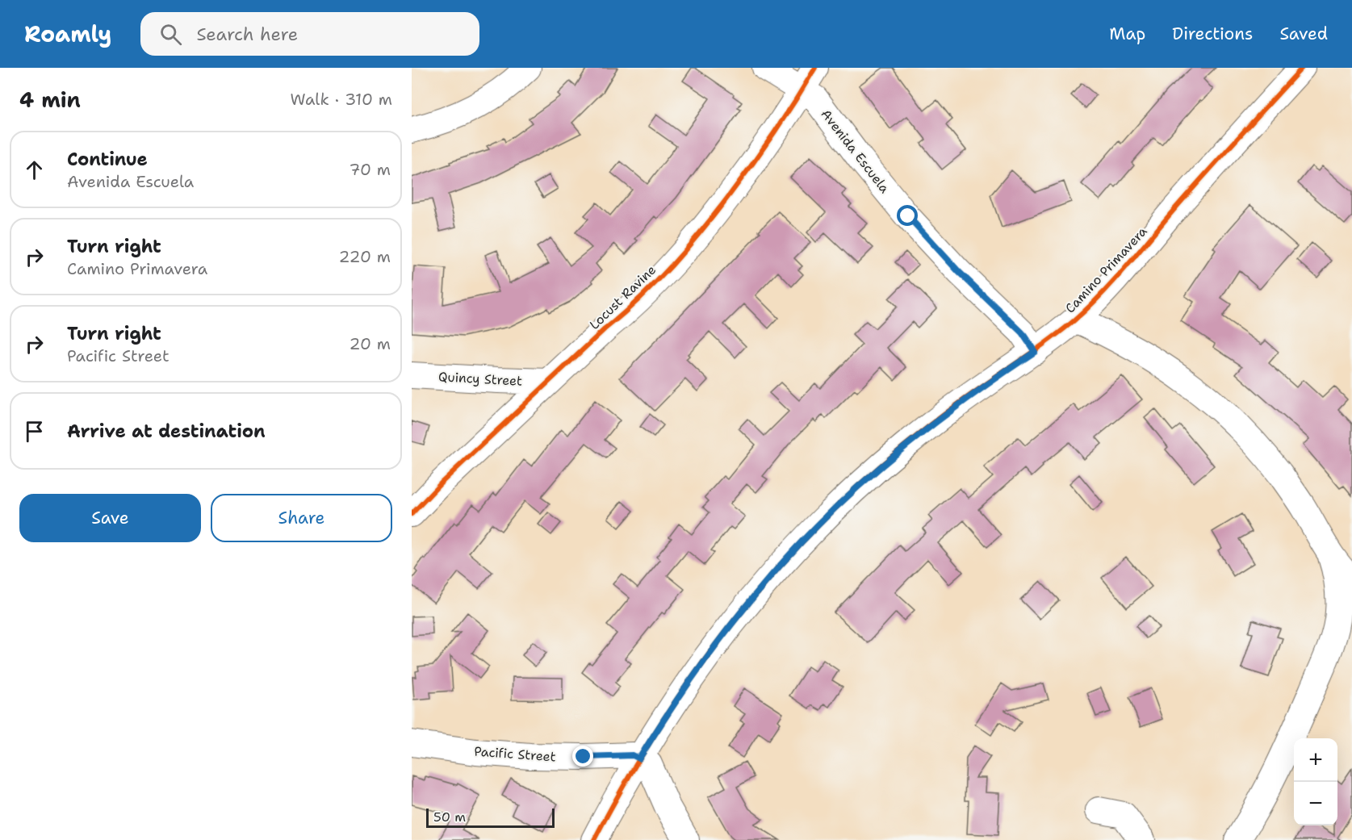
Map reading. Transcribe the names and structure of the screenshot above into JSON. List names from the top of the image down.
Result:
{
  "streets": {
    "street": [
      "Avenida Escuela",
      "Camino Primavera",
      "Locust Ravine",
      "Quincy Street",
      "Pacific Street"
    ]
  },
  "crossings": [
    ["Avenida Escuela", "Camino Primavera"],
    ["Avenida Escuela", "Locust Ravine"],
    ["Camino Primavera", "Pacific Street"],
    ["Locust Ravine", "Quincy Street"]
  ],
  "scale_bar": "50 m",
  "page": {
    "header": "Roamly",
    "search": "Search here",
    "nav": ["Map", "Directions", "Saved"],
    "heading": ["4 min", "Walk · 310 m"],
    "list": [
      ["Continue", "Avenida Escuela", "70 m"],
      ["Turn right", "Camino Primavera", "220 m"],
      ["Turn right", "Pacific Street", "20 m"],
      "Arrive at destination"
    ],
    "buttons": ["Save", "Share"],
    "map_buttons": ["+", "−"],
    "scale": "50 m"
  }
}
